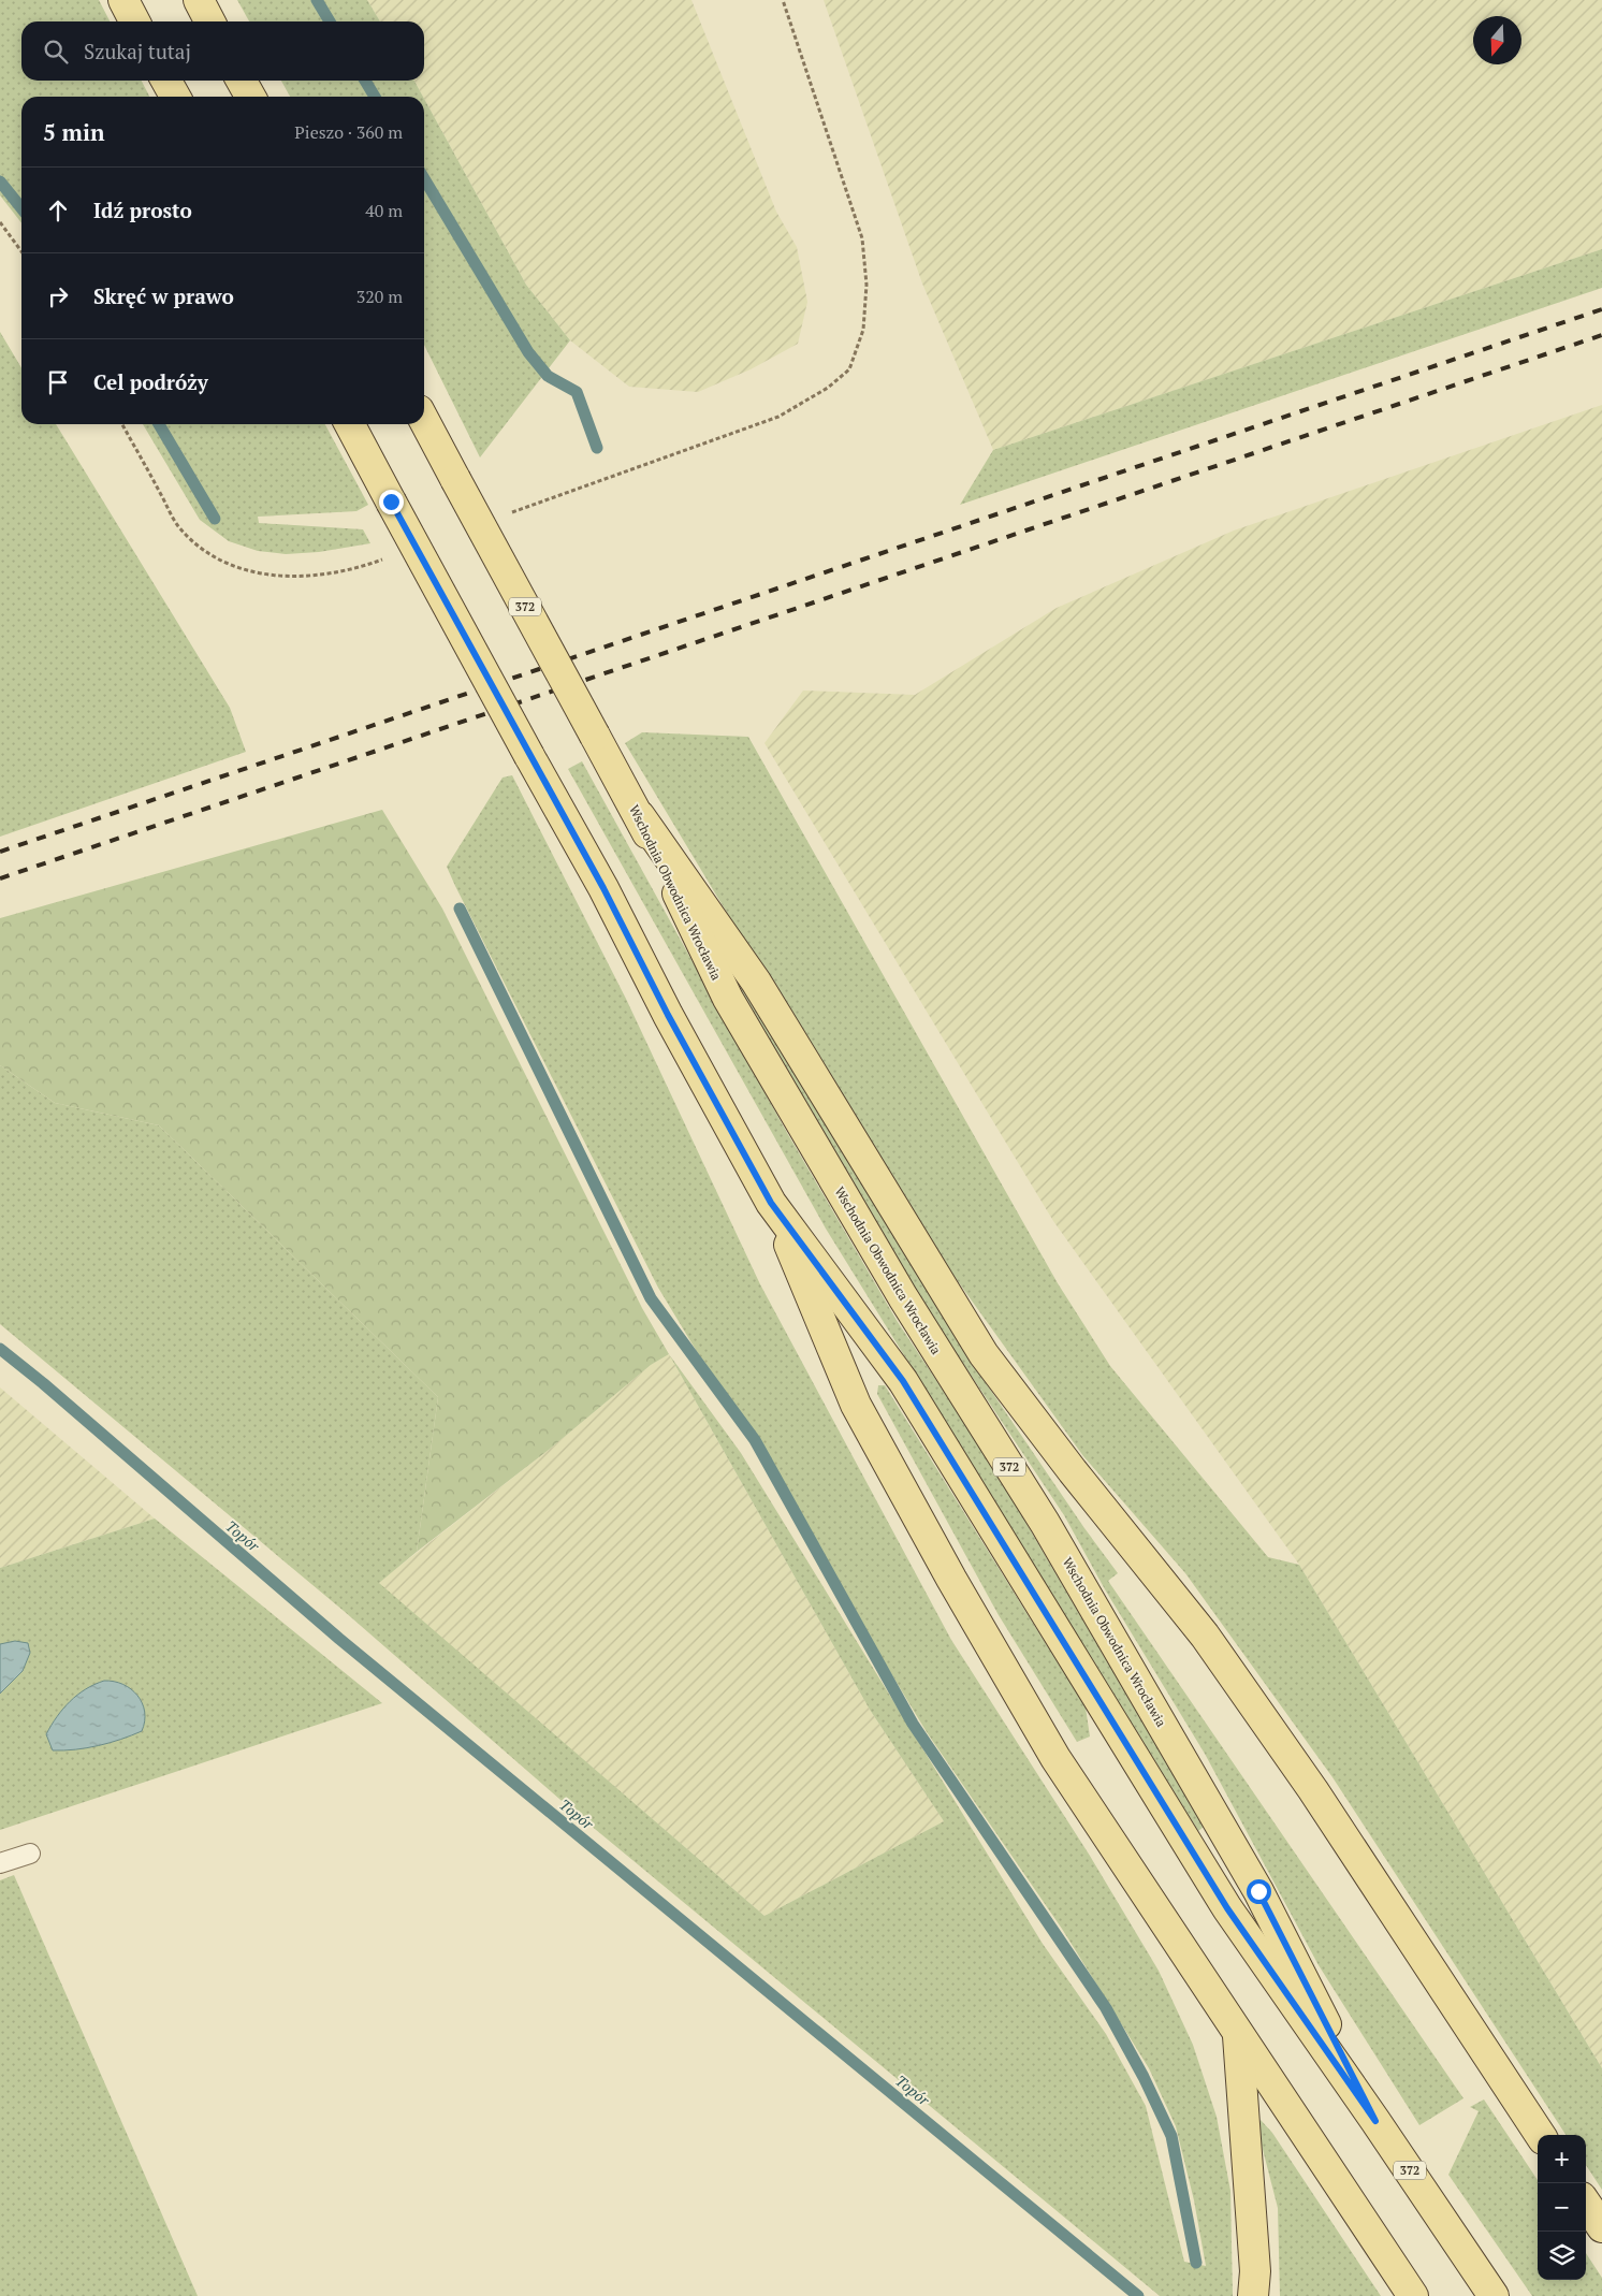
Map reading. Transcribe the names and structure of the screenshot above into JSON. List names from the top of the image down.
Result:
{
  "streets": {
    "main road": ["372", "Wschodnia Obwodnica Wrocławia"]
  },
  "water": ["Topór"],
  "north": "bottom",
  "page": {
    "search": "Szukaj tutaj",
    "heading": ["5 min", "Pieszo · 360 m"],
    "list": [
      ["Idź prosto", "40 m"],
      ["Skręć w prawo", "320 m"],
      "Cel podróży"
    ],
    "map_buttons": ["+", "−"]
  }
}
